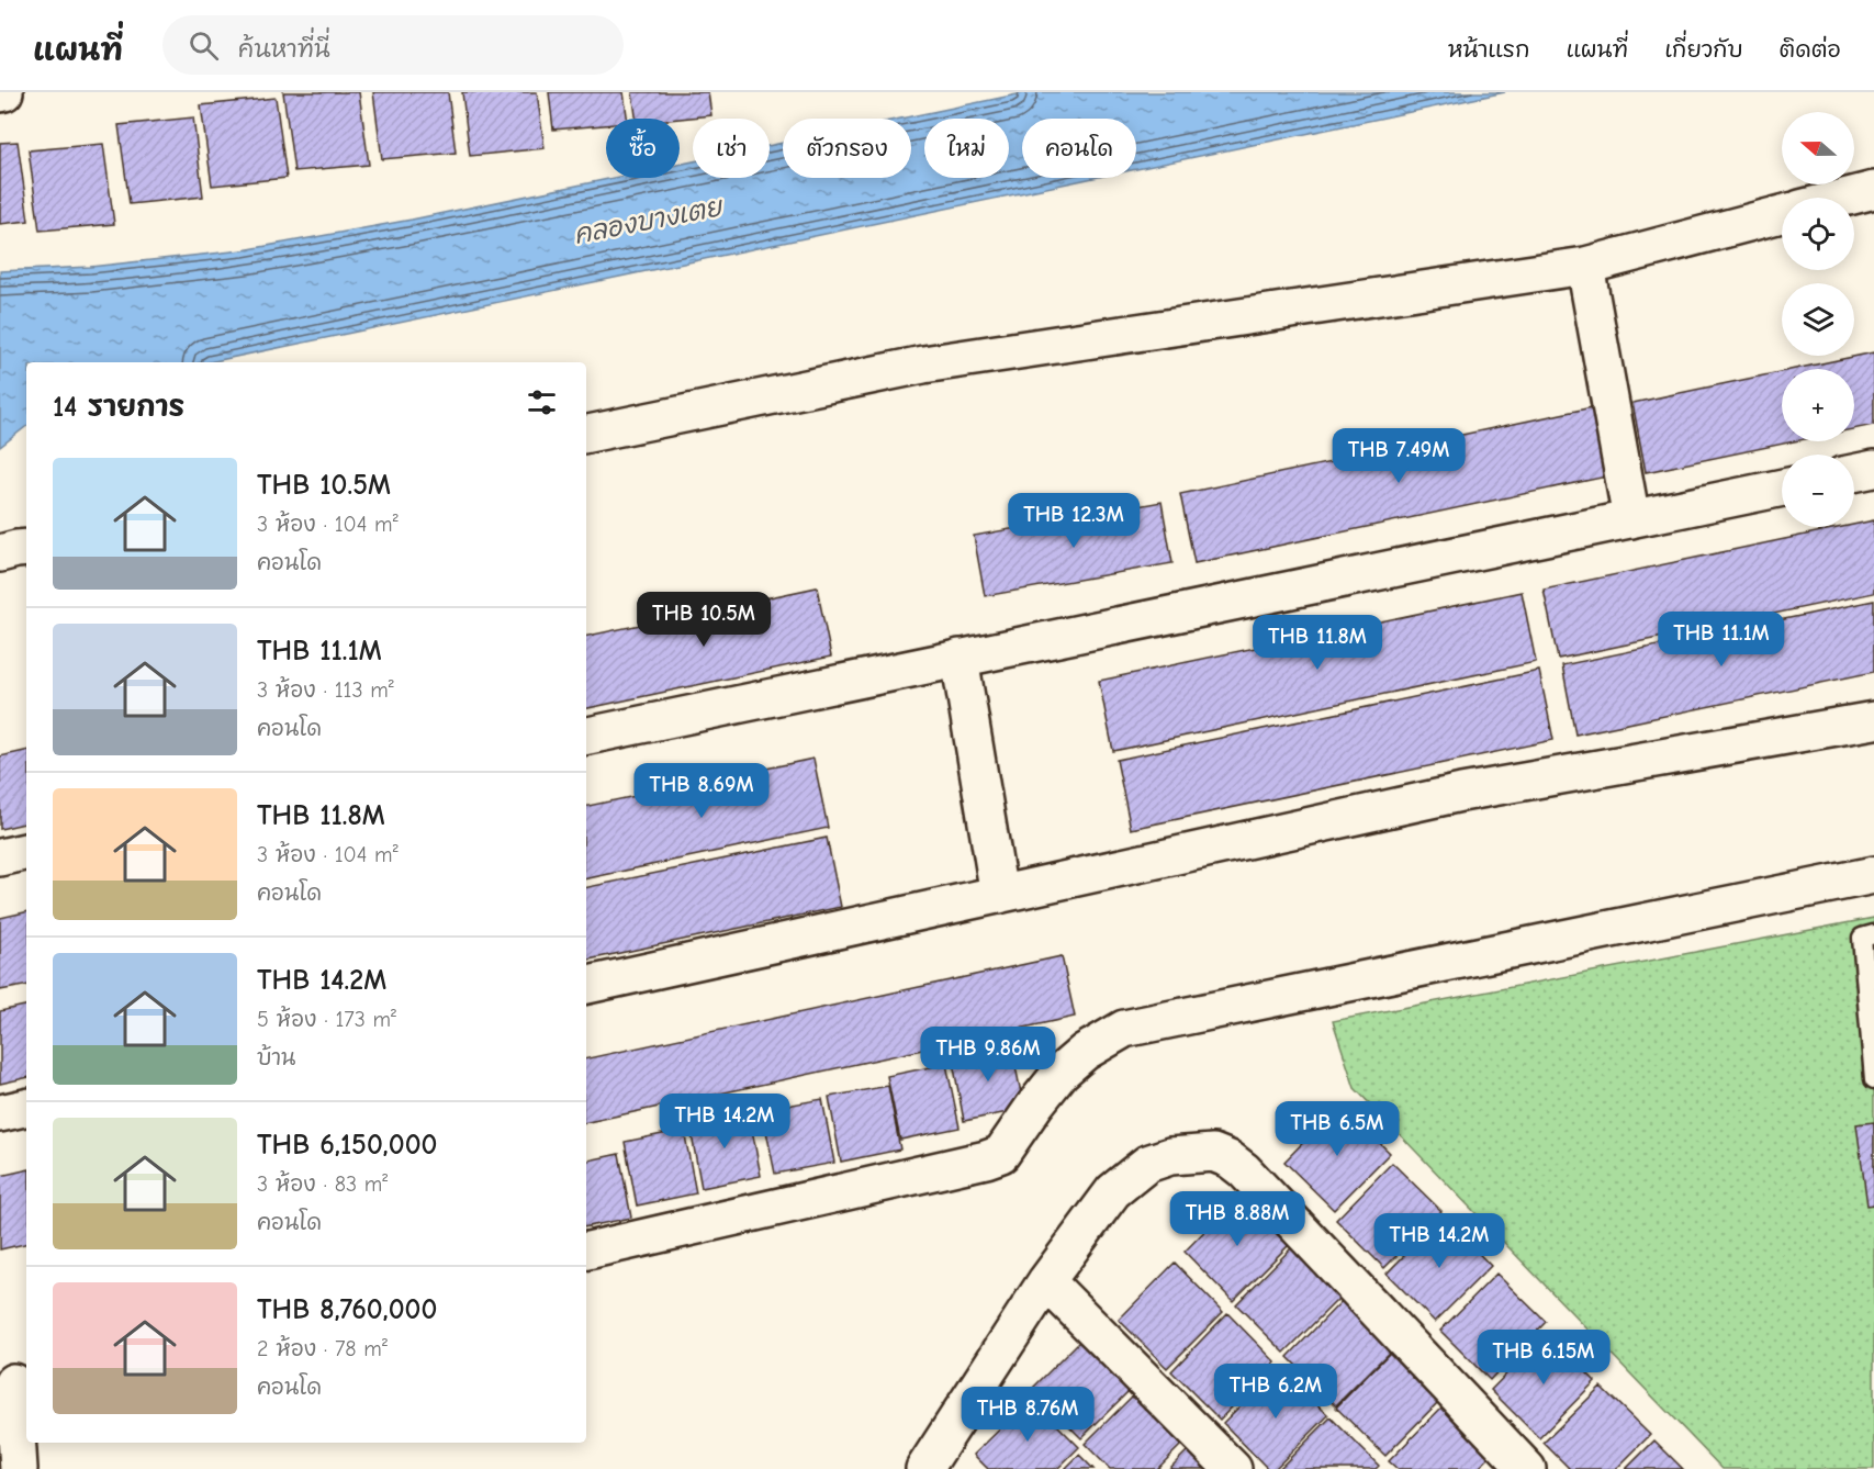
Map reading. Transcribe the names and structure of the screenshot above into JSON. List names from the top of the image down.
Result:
{
  "water": ["คลองบางเตย"],
  "north": "left",
  "page": {
    "header": "แผนที่",
    "search": "ค้นหาที่นี่",
    "nav": [
      "หน้าแรก",
      "แผนที่",
      "เกี่ยวกับ",
      "ติดต่อ"
    ],
    "map_buttons": ["+", "−"],
    "chip": [
      "ซื้อ",
      "เช่า",
      "ตัวกรอง",
      "ใหม่",
      "คอนโด"
    ],
    "heading": "14 รายการ",
    "price": [
      "THB 7.49M",
      "THB 12.3M",
      "THB 10.5M",
      "THB 11.1M",
      "THB 11.8M",
      "THB 8.69M",
      "THB 9.86M",
      "THB 14.2M",
      "THB 6.5M",
      "THB 8.88M",
      "THB 14.2M",
      "THB 6.15M",
      "THB 6.2M",
      "THB 8.76M"
    ],
    "list": [
      {
        "name": "THB 10.5M",
        "note": "3 ห้อง · 104 m² · คอนโด"
      },
      {
        "name": "THB 11.1M",
        "note": "3 ห้อง · 113 m² · คอนโด"
      },
      {
        "name": "THB 11.8M",
        "note": "3 ห้อง · 104 m² · คอนโด"
      },
      {
        "name": "THB 14.2M",
        "note": "5 ห้อง · 173 m² · บ้าน"
      },
      {
        "name": "THB 6,150,000",
        "note": "3 ห้อง · 83 m² · คอนโด"
      },
      {
        "name": "THB 8,760,000",
        "note": "2 ห้อง · 78 m² · คอนโด"
      }
    ]
  }
}
